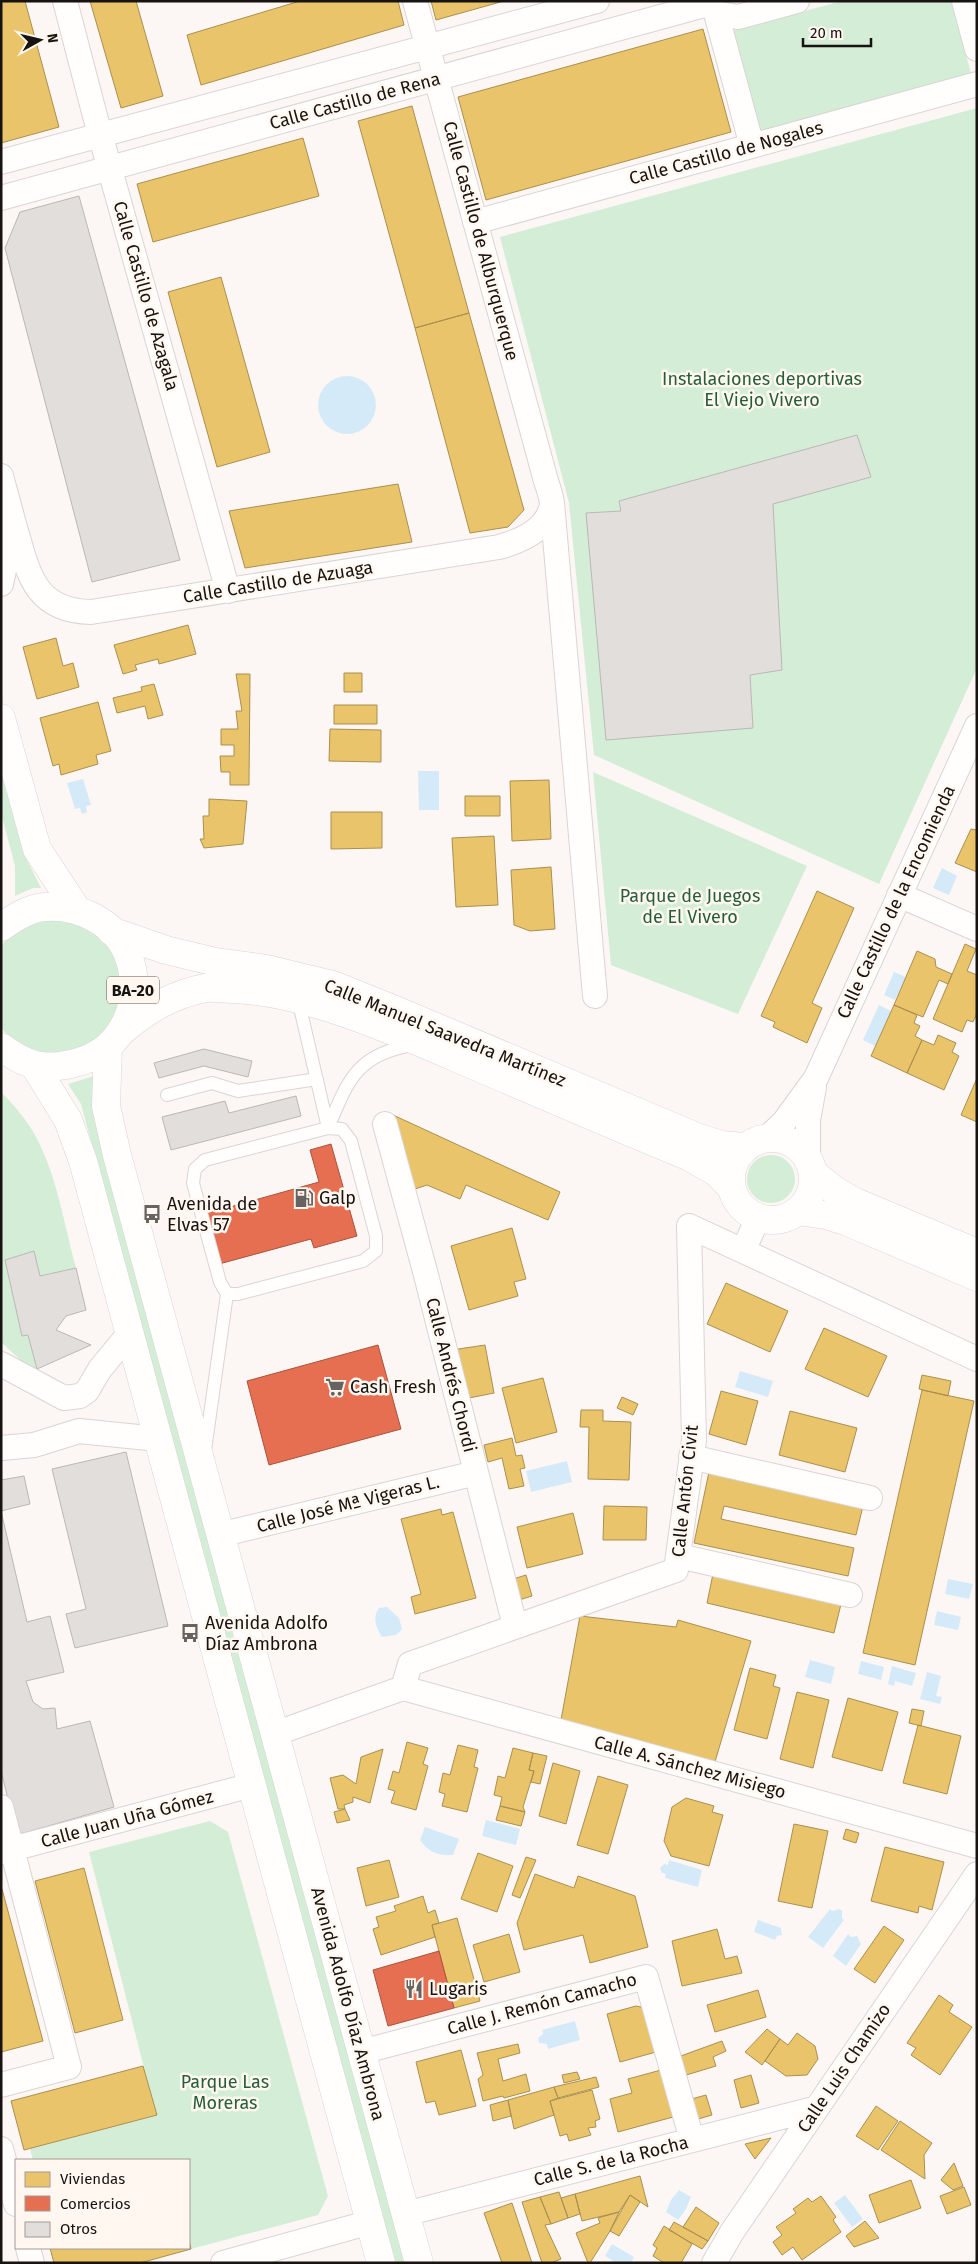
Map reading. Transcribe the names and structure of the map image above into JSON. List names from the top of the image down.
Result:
{
  "streets": {
    "main road": ["BA-20", "Calle Manuel Saavedra Martínez", "Avenida Adolfo Díaz Ambrona"],
    "street": [
      "Calle Castillo de Rena",
      "Calle Castillo de Nogales",
      "Calle Castillo de Alburquerque",
      "Calle Castillo de Azagala",
      "Calle Castillo de Azuaga",
      "Calle Castillo de la Encomienda",
      "Calle Andrés Chordi",
      "Calle Antón Civit",
      "Calle José Mª Vigeras L.",
      "Calle A. Sánchez Misiego",
      "Calle Juan Uña Gómez",
      "Calle J. Remón Camacho",
      "Calle Luis Chamizo",
      "Calle S. de la Rocha"
    ]
  },
  "crossings": [
    ["Calle Castillo de Rena", "Calle Castillo de Alburquerque"],
    ["Calle Castillo de Rena", "Calle Castillo de Azagala"],
    ["Calle Castillo de Nogales", "Calle Castillo de Alburquerque"],
    ["Calle Castillo de Alburquerque", "Calle Castillo de Azuaga"],
    ["Calle Castillo de Azagala", "Calle Castillo de Azuaga"],
    ["Calle Castillo de la Encomienda", "Calle Manuel Saavedra Martínez"],
    ["BA-20", "Calle Manuel Saavedra Martínez"],
    ["BA-20", "Avenida Adolfo Díaz Ambrona"],
    ["Calle Manuel Saavedra Martínez", "Avenida Adolfo Díaz Ambrona"],
    ["Calle Andrés Chordi", "Calle Antón Civit"],
    ["Calle Andrés Chordi", "Calle José Mª Vigeras L."],
    ["Calle Antón Civit", "Calle A. Sánchez Misiego"],
    ["Calle José Mª Vigeras L.", "Avenida Adolfo Díaz Ambrona"],
    ["Calle Juan Uña Gómez", "Avenida Adolfo Díaz Ambrona"],
    ["Avenida Adolfo Díaz Ambrona", "Calle J. Remón Camacho"],
    ["Avenida Adolfo Díaz Ambrona", "Calle S. de la Rocha"],
    ["Calle J. Remón Camacho", "Calle S. de la Rocha"],
    ["Calle Luis Chamizo", "Calle S. de la Rocha"]
  ],
  "parks": ["Instalaciones deportivas El Viejo Vivero", "Parque de Juegos de El Vivero", "Parque Las Moreras"],
  "places": {
    "fuel station": ["Galp"],
    "bus stop": ["Avenida de Elvas 57", "Avenida Adolfo Díaz Ambrona"],
    "supermarket": ["Cash Fresh"],
    "restaurant": ["Lugaris"]
  },
  "legend": ["Viviendas", "Comercios", "Otros"],
  "scale_bar": "20 m",
  "north": "right"
}
